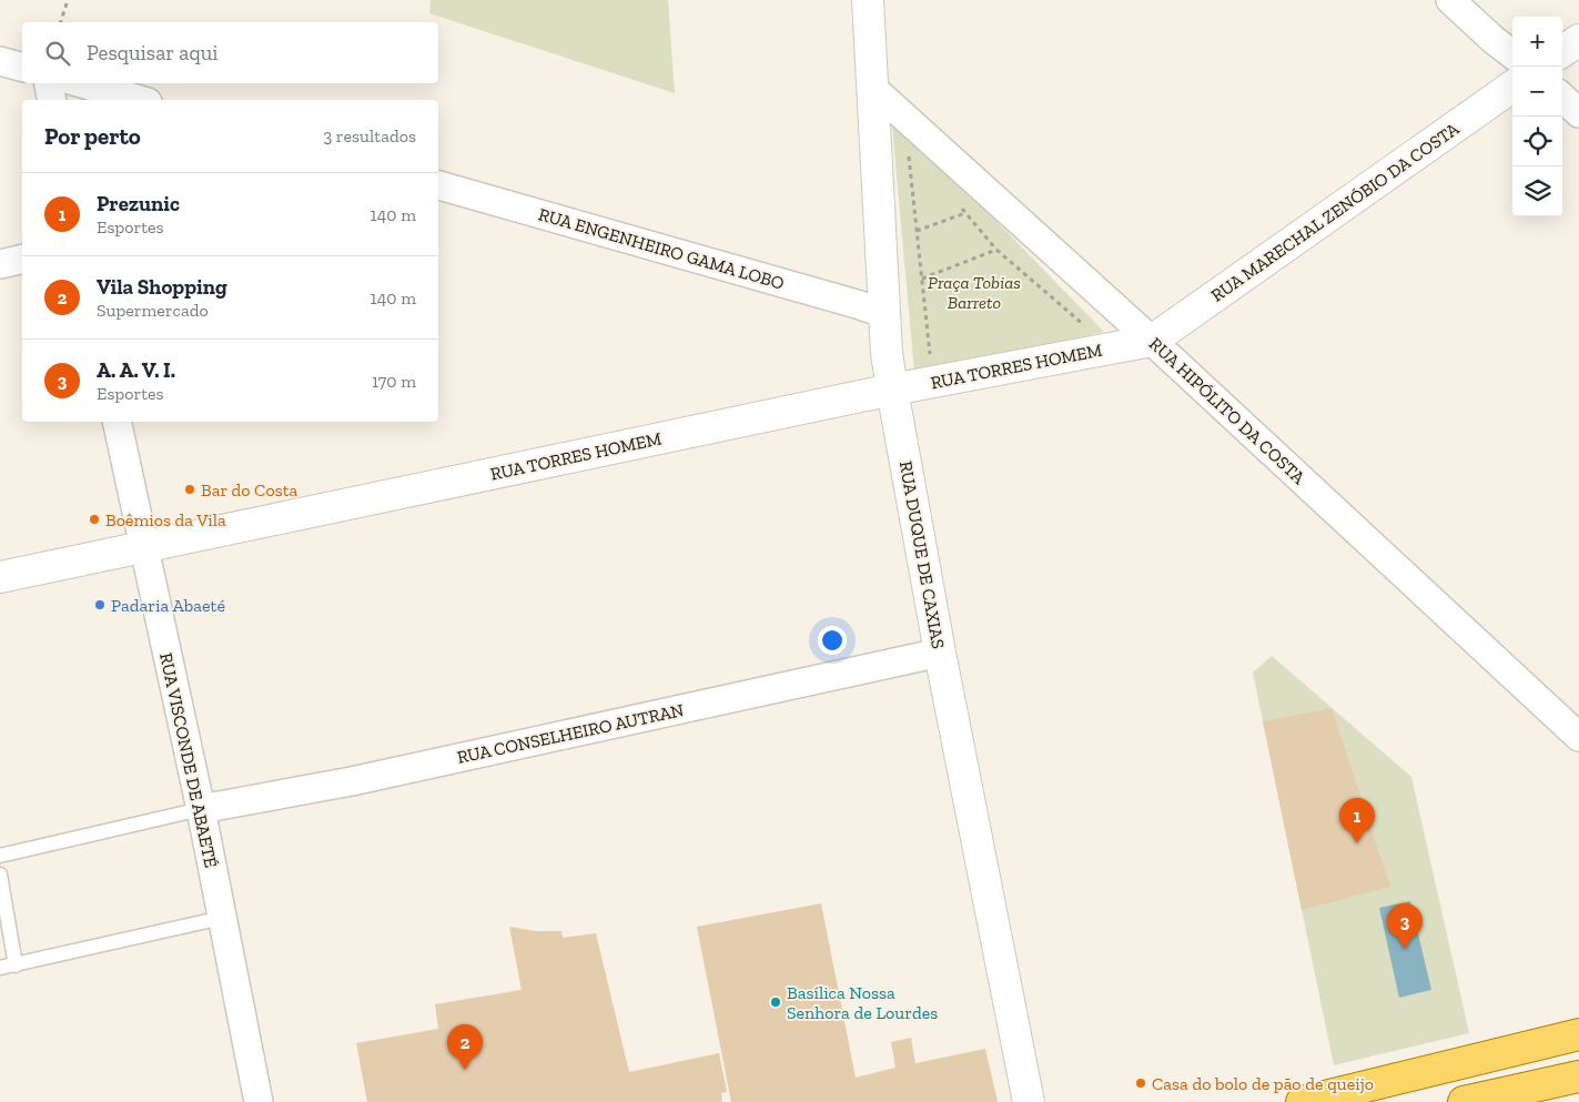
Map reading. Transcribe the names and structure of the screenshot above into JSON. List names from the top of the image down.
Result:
{
  "streets": {
    "street": [
      "RUA MARECHAL ZENÓBIO DA COSTA",
      "RUA ENGENHEIRO GAMA LOBO",
      "RUA TORRES HOMEM",
      "RUA HIPÓLITO DA COSTA",
      "RUA DUQUE DE CAXIAS",
      "RUA CONSELHEIRO AUTRAN",
      "RUA VISCONDE DE ABAETÉ"
    ]
  },
  "crossings": [
    ["RUA MARECHAL ZENÓBIO DA COSTA", "RUA TORRES HOMEM"],
    ["RUA MARECHAL ZENÓBIO DA COSTA", "RUA HIPÓLITO DA COSTA"],
    ["RUA ENGENHEIRO GAMA LOBO", "RUA DUQUE DE CAXIAS"],
    ["RUA TORRES HOMEM", "RUA HIPÓLITO DA COSTA"],
    ["RUA TORRES HOMEM", "RUA DUQUE DE CAXIAS"],
    ["RUA TORRES HOMEM", "RUA VISCONDE DE ABAETÉ"],
    ["RUA HIPÓLITO DA COSTA", "RUA DUQUE DE CAXIAS"],
    ["RUA DUQUE DE CAXIAS", "RUA CONSELHEIRO AUTRAN"],
    ["RUA CONSELHEIRO AUTRAN", "RUA VISCONDE DE ABAETÉ"]
  ],
  "parks": ["Praça Tobias Barreto"],
  "places": [
    "Bar do Costa",
    "Boêmios da Vila",
    "Padaria Abaeté",
    "Basílica Nossa Senhora de Lourdes",
    "Casa do bolo de pão de queijo"
  ],
  "page": {
    "map_buttons": ["+", "−"],
    "search": "Pesquisar aqui",
    "heading": ["Por perto", "3 resultados"],
    "list": [
      {
        "mark": "1",
        "name": "Prezunic",
        "note": "Esportes",
        "value": "140 m"
      },
      {
        "mark": "2",
        "name": "Vila Shopping",
        "note": "Supermercado",
        "value": "140 m"
      },
      {
        "mark": "3",
        "name": "A. A. V. I.",
        "note": "Esportes",
        "value": "170 m"
      }
    ],
    "pins": ["1", "3", "2"]
  }
}
